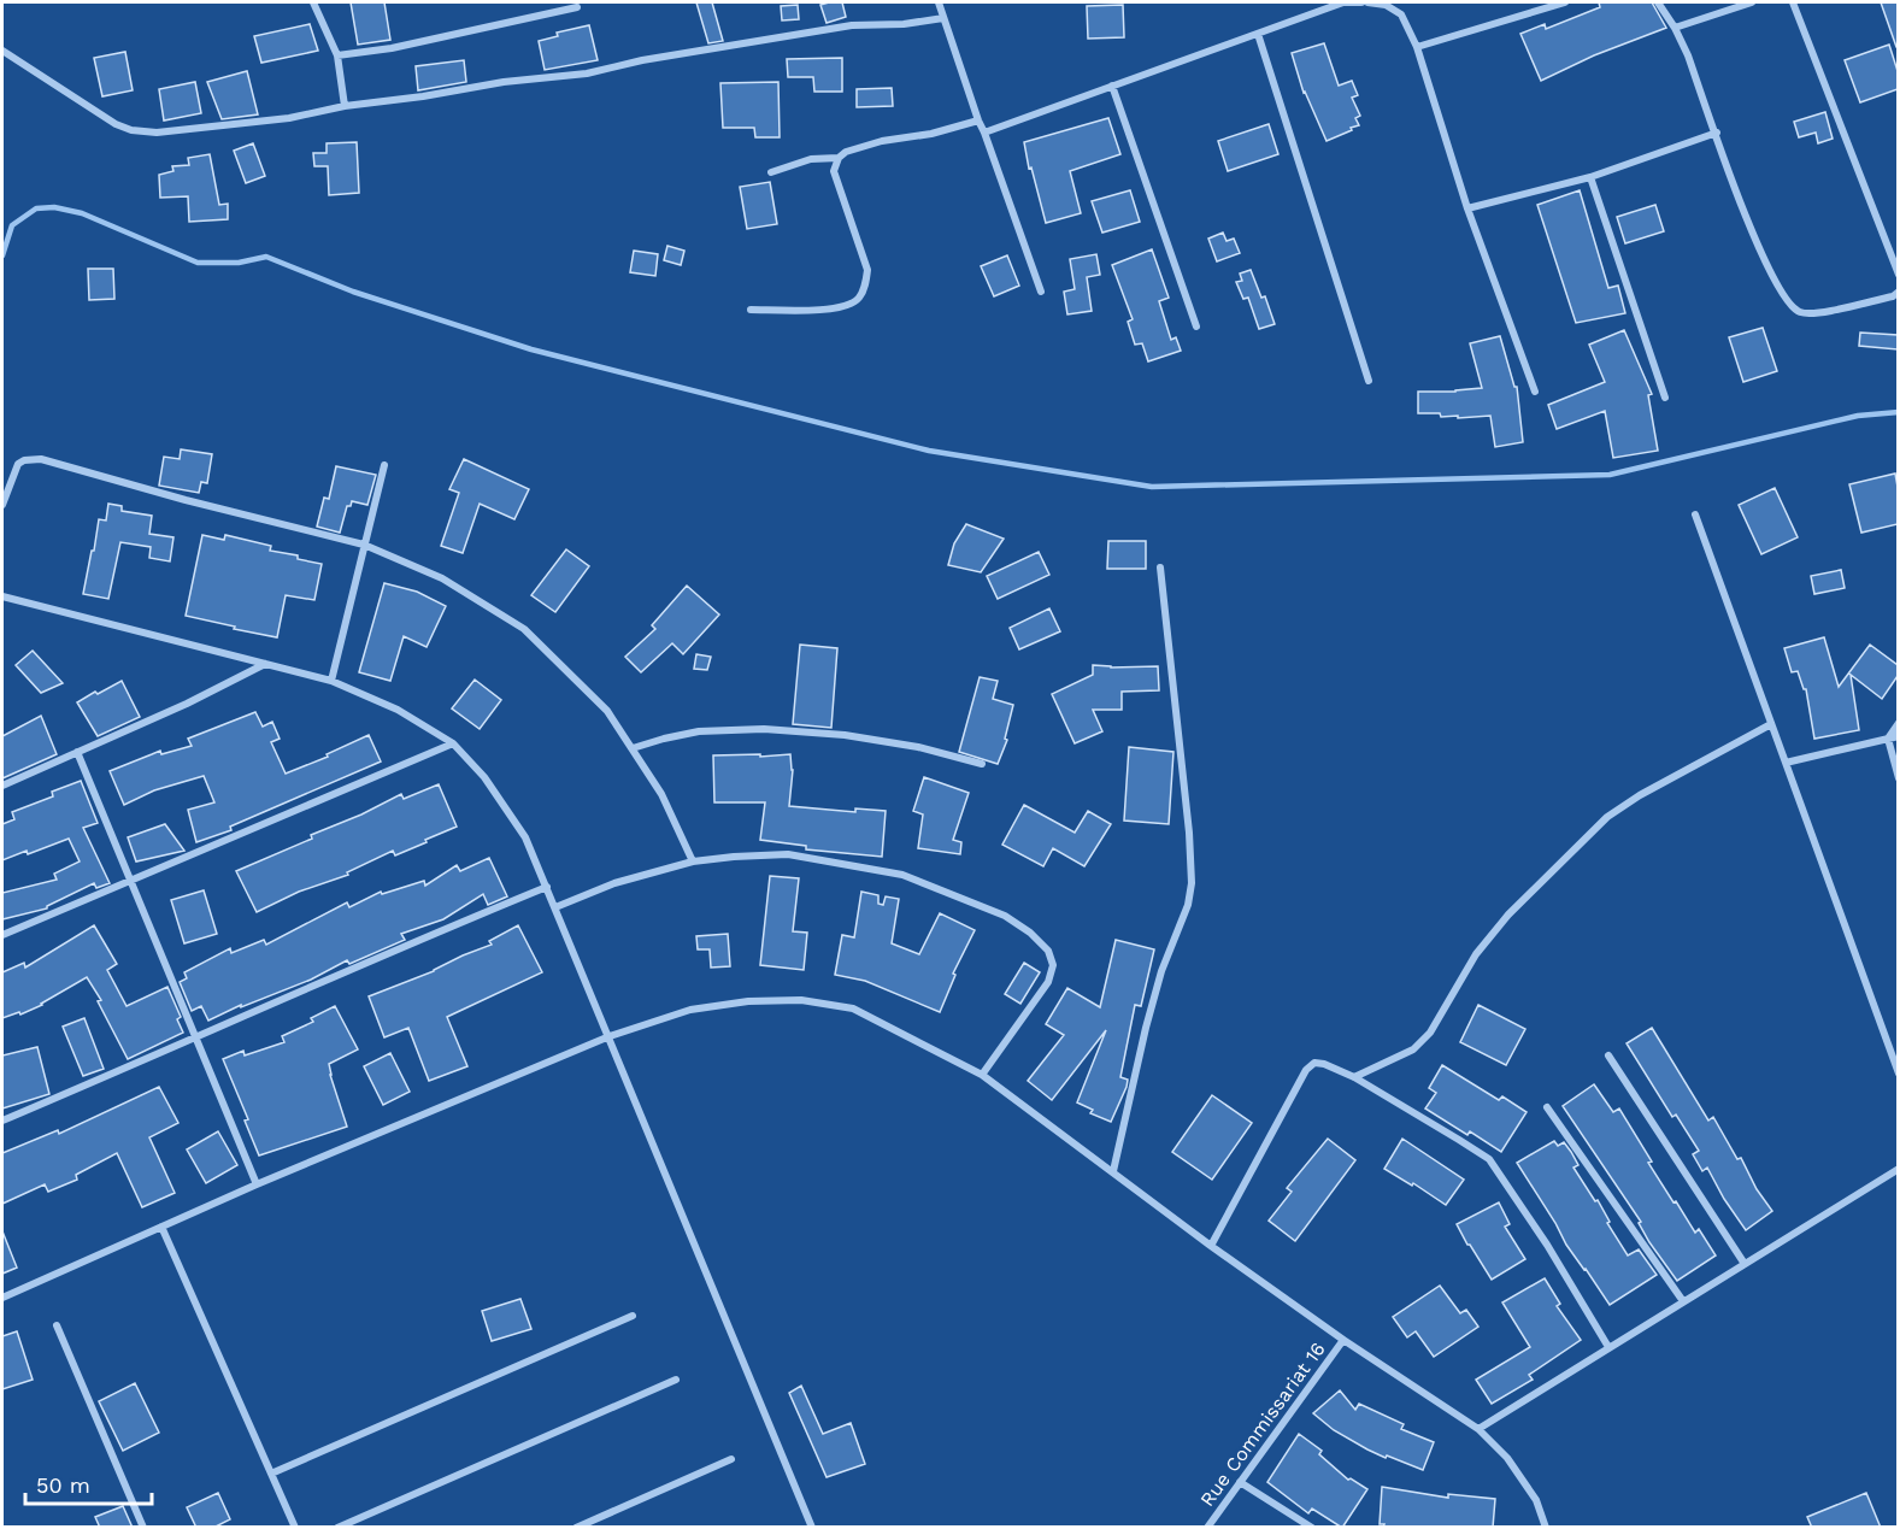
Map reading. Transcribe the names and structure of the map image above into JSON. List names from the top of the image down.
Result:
{
  "streets": {
    "street": ["Rue Commissariat 16"]
  },
  "scale_bar": "50 m"
}
